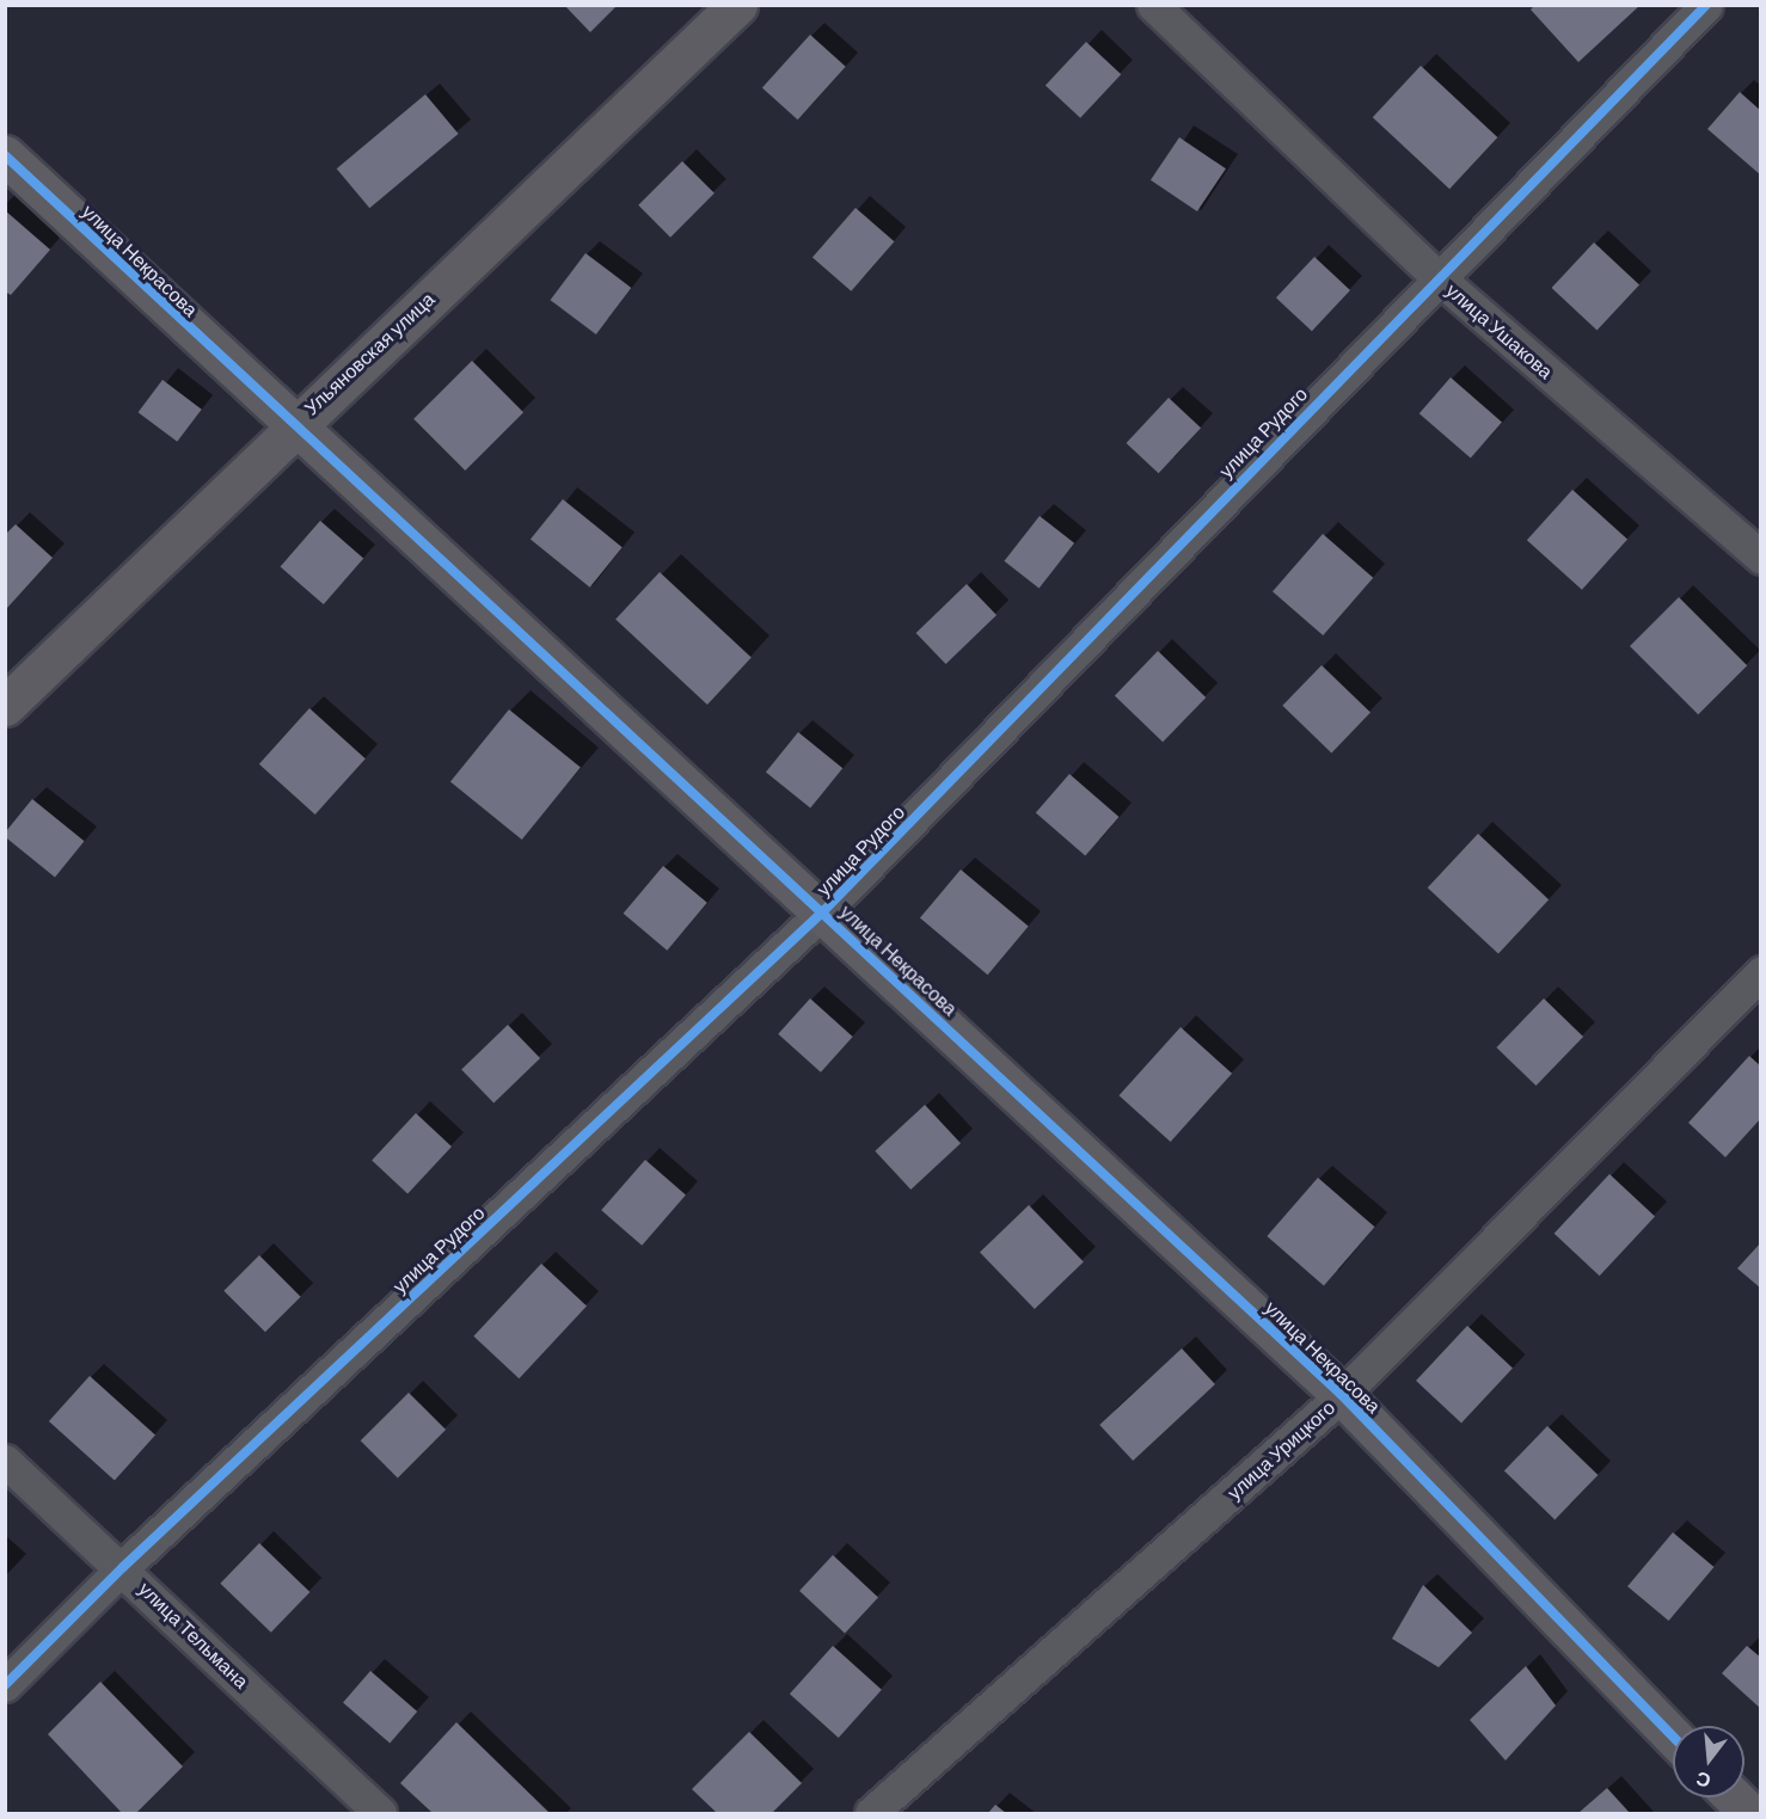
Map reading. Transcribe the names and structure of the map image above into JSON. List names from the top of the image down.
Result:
{
  "streets": {
    "street": [
      "улица Некрасова",
      "улица Ушакова",
      "Ульяновская улица",
      "улица Рудого",
      "улица Урицкого",
      "улица Тельмана"
    ]
  },
  "crossings": [
    ["улица Некрасова", "Ульяновская улица"],
    ["улица Некрасова", "улица Рудого"],
    ["улица Некрасова", "улица Урицкого"],
    ["улица Ушакова", "улица Рудого"],
    ["улица Рудого", "улица Тельмана"]
  ],
  "north": "bottom"
}
